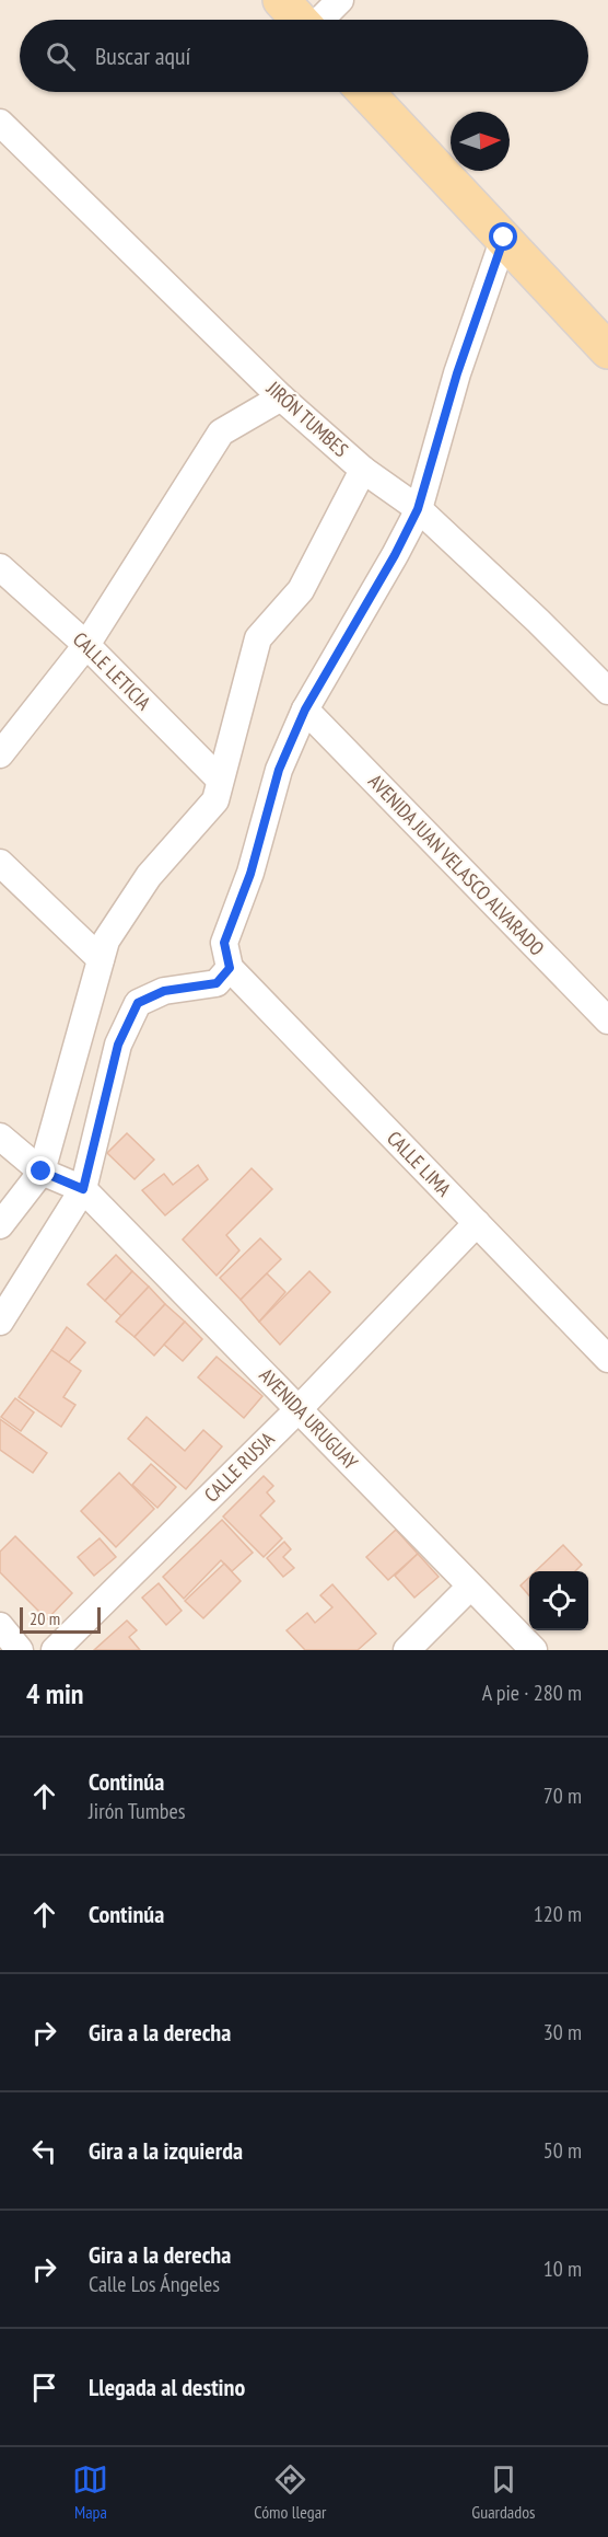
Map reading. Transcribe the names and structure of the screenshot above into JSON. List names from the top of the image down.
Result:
{
  "streets": {
    "street": [
      "JIRÓN TUMBES",
      "CALLE LETICIA",
      "AVENIDA JUAN VELASCO ALVARADO",
      "CALLE LIMA",
      "AVENIDA URUGUAY",
      "CALLE RUSIA"
    ]
  },
  "crossings": [
    ["CALLE LIMA", "CALLE RUSIA"],
    ["AVENIDA URUGUAY", "CALLE RUSIA"]
  ],
  "scale_bar": "20 m",
  "north": "right",
  "page": {
    "search": "Buscar aquí",
    "scale": "20 m",
    "heading": ["4 min", "A pie · 280 m"],
    "list": [
      ["Continúa", "Jirón Tumbes", "70 m"],
      ["Continúa", "120 m"],
      ["Gira a la derecha", "30 m"],
      ["Gira a la izquierda", "50 m"],
      ["Gira a la derecha", "Calle Los Ángeles", "10 m"],
      "Llegada al destino"
    ],
    "nav": ["Mapa", "Cómo llegar", "Guardados"]
  }
}
